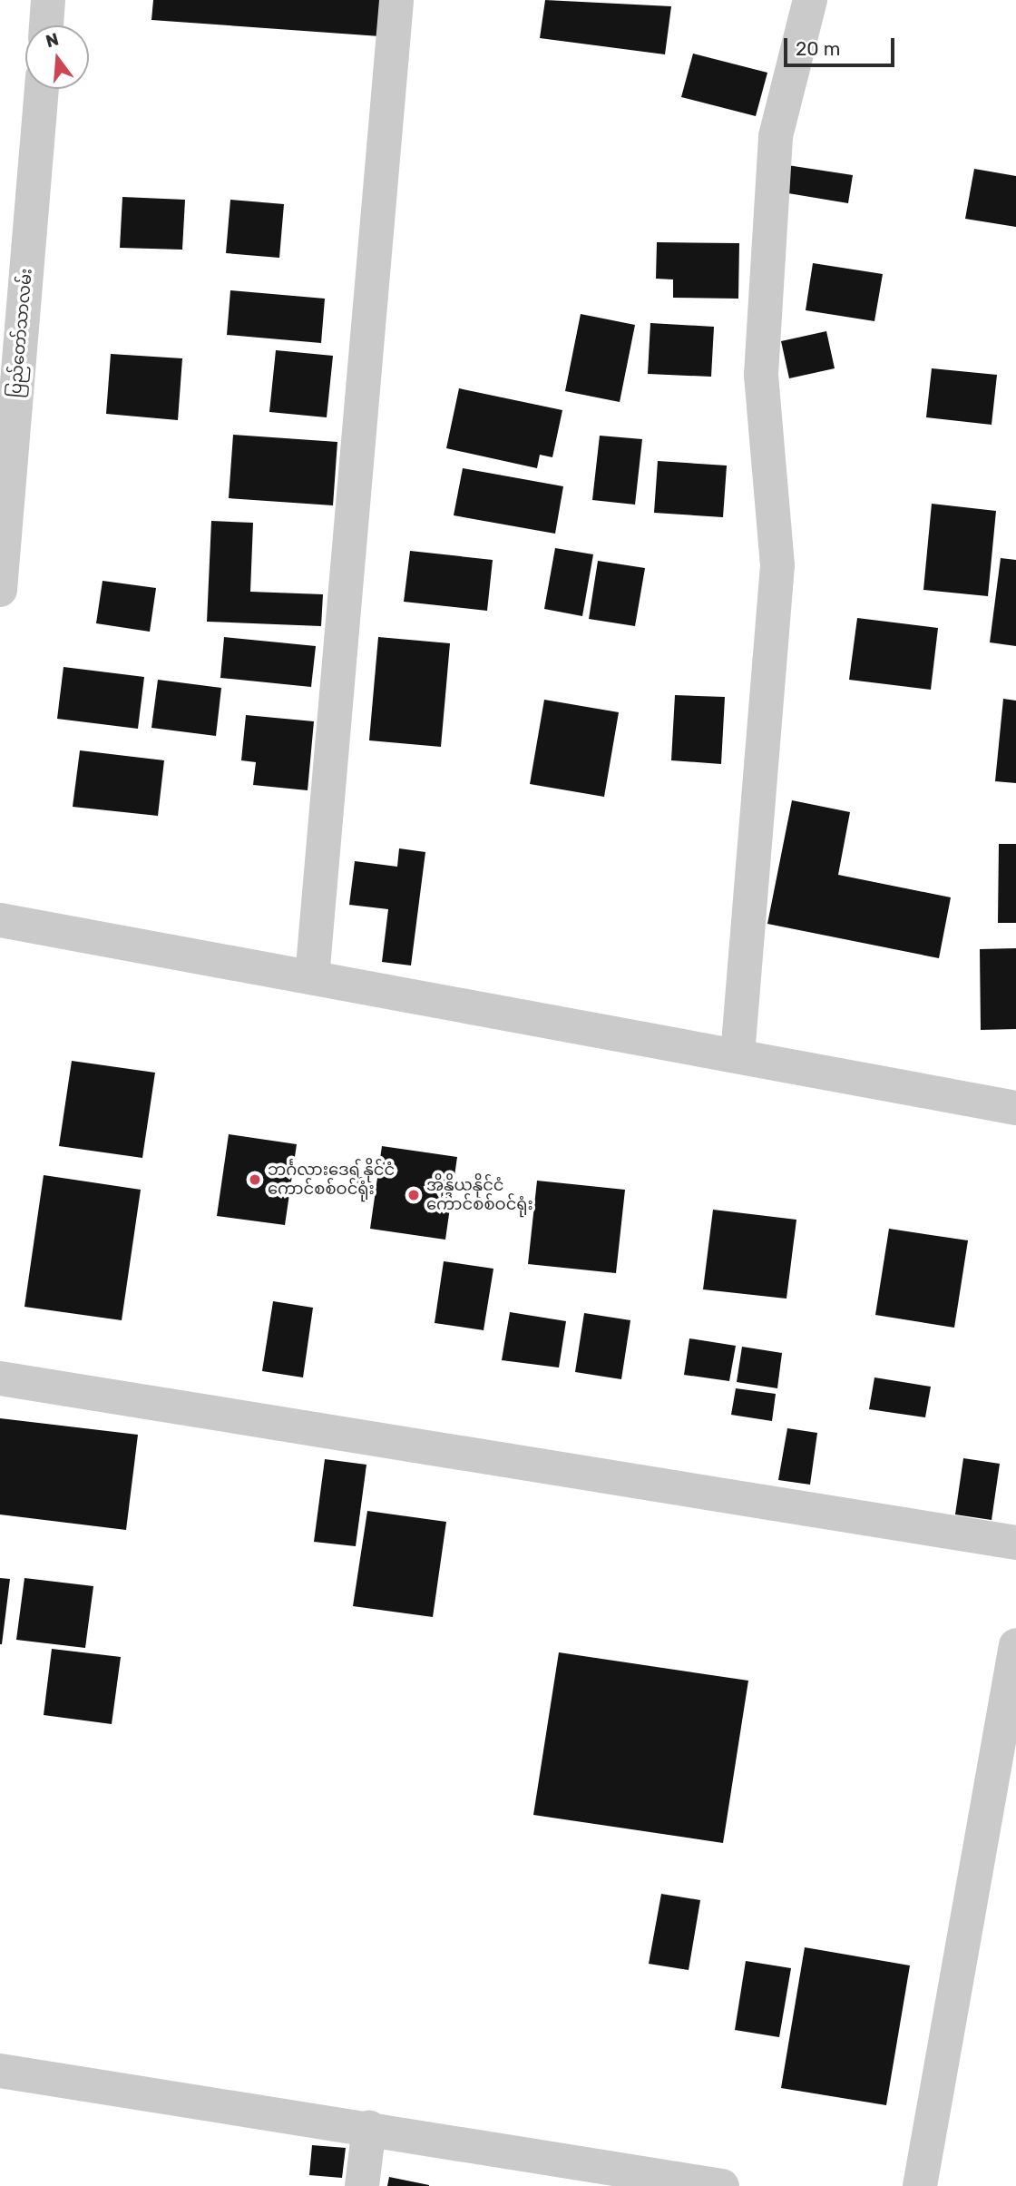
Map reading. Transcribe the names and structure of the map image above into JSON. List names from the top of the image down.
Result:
{
  "streets": {
    "street": ["ပြည်တော်သာလမ်း"]
  },
  "places": ["ဘင်္ဂလားဒေရှ့်နိုင်ငံ ကောင်စစ်ဝင်ရုံး", "အိန္ဒိယနိုင်ငံ ကောင်စစ်ဝင်ရုံး"],
  "scale_bar": "20 m",
  "north": "top"
}
